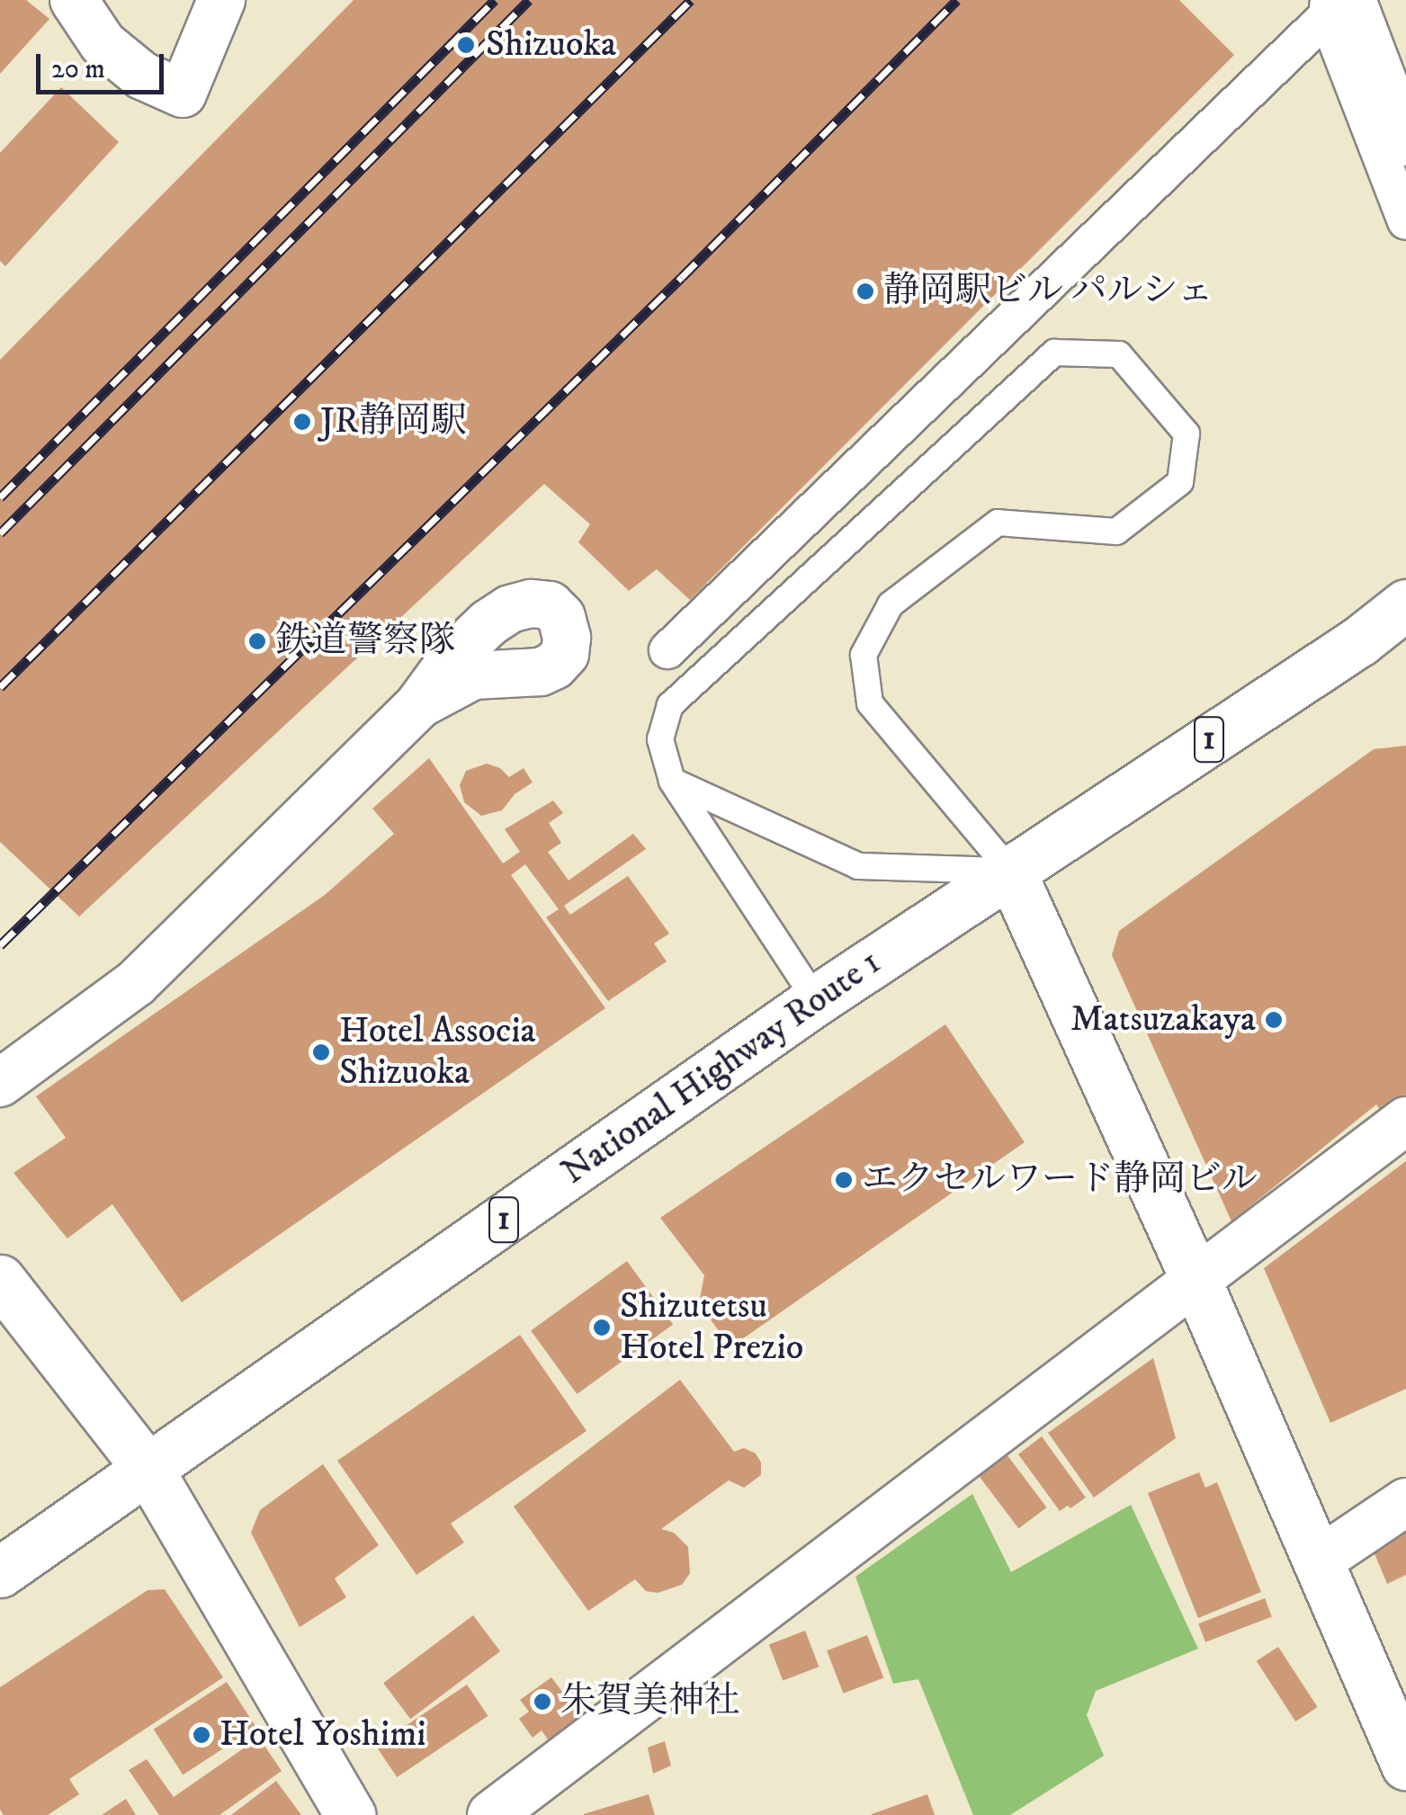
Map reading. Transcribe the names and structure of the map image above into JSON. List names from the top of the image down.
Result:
{
  "streets": {
    "main road": ["1", "National Highway Route 1"]
  },
  "places": [
    "Shizuoka",
    "静岡駅ビル パルシェ",
    "JR静岡駅",
    "鉄道警察隊",
    "Matsuzakaya",
    "Hotel Associa Shizuoka",
    "エクセルワード静岡ビル",
    "Shizutetsu Hotel Prezio",
    "朱賀美神社",
    "Hotel Yoshimi"
  ],
  "scale_bar": "20 m"
}
